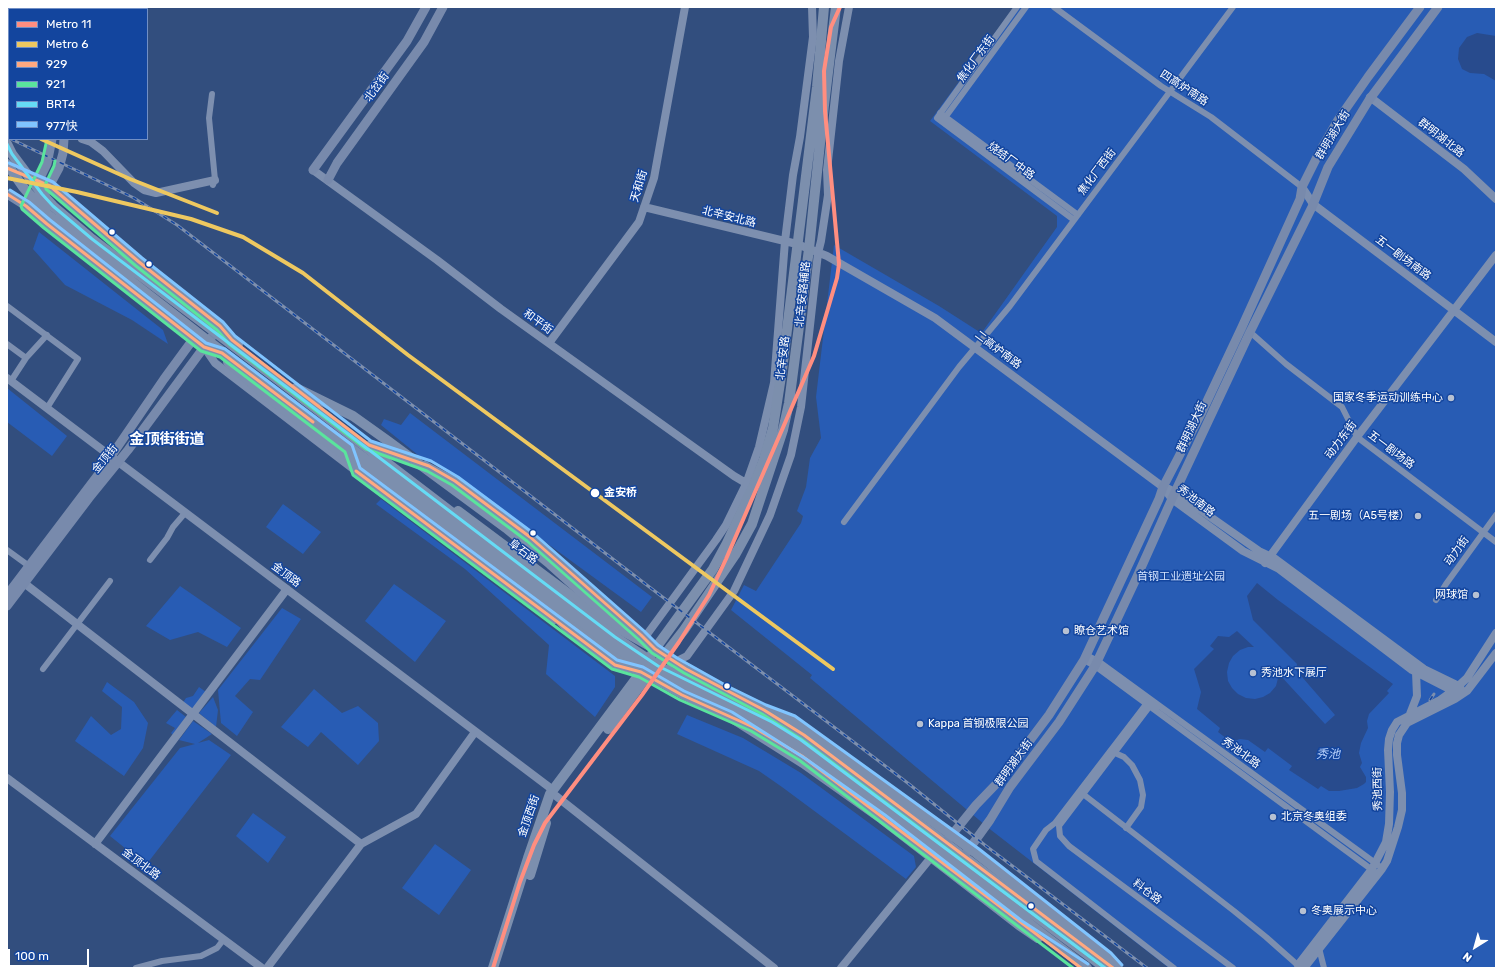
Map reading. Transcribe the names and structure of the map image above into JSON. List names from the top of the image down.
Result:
{
  "streets": {
    "highway": ["阜石路", "金顶西街"],
    "main road": [
      "北岔街",
      "群明湖大街",
      "北辛安路",
      "金顶街"
    ],
    "street": [
      "焦化厂东街",
      "四高炉南路",
      "群明湖北路",
      "烧结厂中路",
      "焦化厂西街",
      "天和街",
      "北辛安北路",
      "五一剧场南路",
      "北辛安路辅路",
      "和平街",
      "二高炉南路",
      "动力东街",
      "五一剧场路",
      "秀池南路",
      "动力街",
      "金顶路",
      "秀池北路",
      "秀池西街",
      "金顶北路",
      "料仓路"
    ]
  },
  "crossings": [
    ["焦化厂东街", "烧结厂中路"],
    ["北岔街", "和平街"],
    ["四高炉南路", "群明湖大街"],
    ["四高炉南路", "焦化厂西街"],
    ["四高炉南路", "五一剧场南路"],
    ["群明湖大街", "群明湖北路"],
    ["群明湖大街", "五一剧场南路"],
    ["群明湖大街", "二高炉南路"],
    ["群明湖大街", "五一剧场路"],
    ["群明湖大街", "秀池南路"],
    ["群明湖大街", "秀池北路"],
    ["烧结厂中路", "焦化厂西街"],
    ["焦化厂西街", "二高炉南路"],
    ["天和街", "北辛安北路"],
    ["天和街", "和平街"],
    ["北辛安北路", "北辛安路辅路"],
    ["北辛安北路", "二高炉南路"],
    ["北辛安北路", "北辛安路"],
    ["五一剧场南路", "动力东街"],
    ["北辛安路辅路", "和平街"],
    ["北辛安路辅路", "二高炉南路"],
    ["北辛安路辅路", "北辛安路"],
    ["北辛安路辅路", "金顶西街"],
    ["和平街", "北辛安路"],
    ["二高炉南路", "北辛安路"],
    ["二高炉南路", "秀池南路"],
    ["北辛安路", "金顶西街"],
    ["动力东街", "五一剧场路"],
    ["动力东街", "秀池南路"],
    ["五一剧场路", "动力街"],
    ["金顶街", "阜石路"],
    ["金顶街", "金顶路"],
    ["秀池南路", "秀池西街"],
    ["金顶路", "金顶西街"],
    ["秀池北路", "秀池西街"]
  ],
  "districts": ["金顶街街道"],
  "water": ["秀池"],
  "parks": ["首钢工业遗址公园"],
  "places": [
    "国家冬季运动训练中心",
    "金安桥",
    "五一剧场（A5号楼）",
    "网球馆",
    "瞭仓艺术馆",
    "秀池水下展厅",
    "Kappa 首钢极限公园",
    "北京冬奥组委",
    "冬奥展示中心"
  ],
  "lines": [
    "metro line 11",
    "metro line 6",
    "transit line 921",
    "transit line BRT4",
    "transit line 977快",
    "transit line 929"
  ],
  "legend": [
    "Metro 11",
    "Metro 6",
    "929",
    "921",
    "BRT4",
    "977快"
  ],
  "scale_bar": "100 m",
  "north": "bottom left"
}
